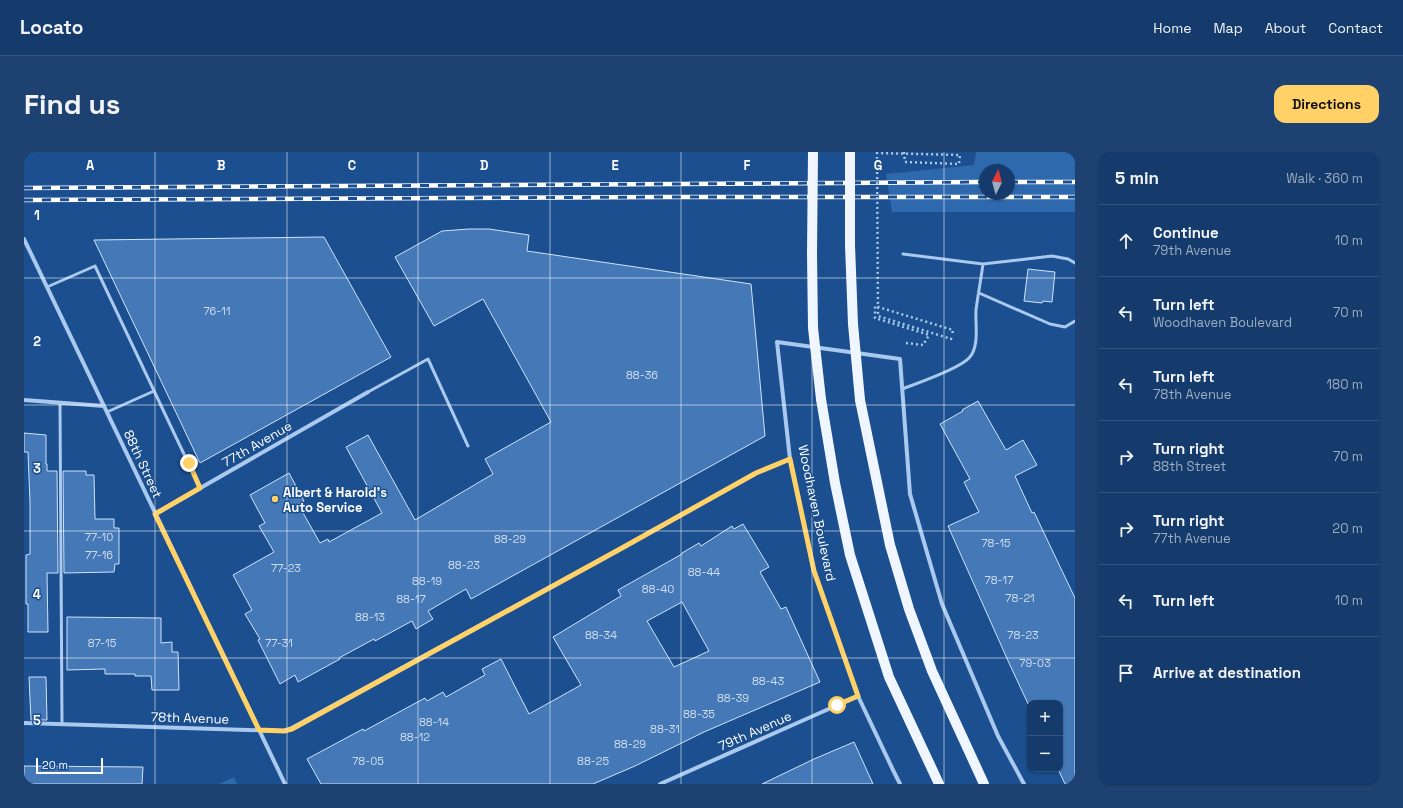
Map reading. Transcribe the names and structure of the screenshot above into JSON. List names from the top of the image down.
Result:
{
  "streets": {
    "main road": ["Woodhaven Boulevard"],
    "street": [
      "77th Avenue",
      "88th Street",
      "78th Avenue",
      "79th Avenue"
    ]
  },
  "crossings": [
    ["77th Avenue", "88th Street"],
    ["88th Street", "78th Avenue"],
    ["Woodhaven Boulevard", "78th Avenue"],
    ["Woodhaven Boulevard", "79th Avenue"]
  ],
  "places": ["Albert & Harold’s Auto Service"],
  "house_numbers": [
    "76-11",
    "88-36",
    "77-10",
    "88-29",
    "78-15",
    "77-16",
    "88-23",
    "77-23",
    "88-44",
    "78-17",
    "88-19",
    "88-40",
    "78-21",
    "88-17",
    "88-13",
    "88-34",
    "78-23",
    "87-15",
    "77-31",
    "79-03",
    "88-43",
    "88-39",
    "88-35",
    "88-14",
    "88-31",
    "88-12",
    "88-29",
    "78-05",
    "88-25"
  ],
  "scale_bar": "20 m",
  "north": "top",
  "page": {
    "header": "Locato",
    "nav": [
      "Home",
      "Map",
      "About",
      "Contact"
    ],
    "buttons": "Directions",
    "title": "Find us",
    "heading": ["5 min", "Walk · 360 m"],
    "list": [
      ["Continue", "79th Avenue", "10 m"],
      ["Turn left", "Woodhaven Boulevard", "70 m"],
      ["Turn left", "78th Avenue", "180 m"],
      ["Turn right", "88th Street", "70 m"],
      ["Turn right", "77th Avenue", "20 m"],
      ["Turn left", "10 m"],
      "Arrive at destination"
    ],
    "map_buttons": ["+", "−"],
    "scale": "20 m"
  },
  "grid": {
    "columns": [
      "A",
      "B",
      "C",
      "D",
      "E",
      "F",
      "G"
    ],
    "rows": [
      "1",
      "2",
      "3",
      "4",
      "5"
    ]
  }
}
